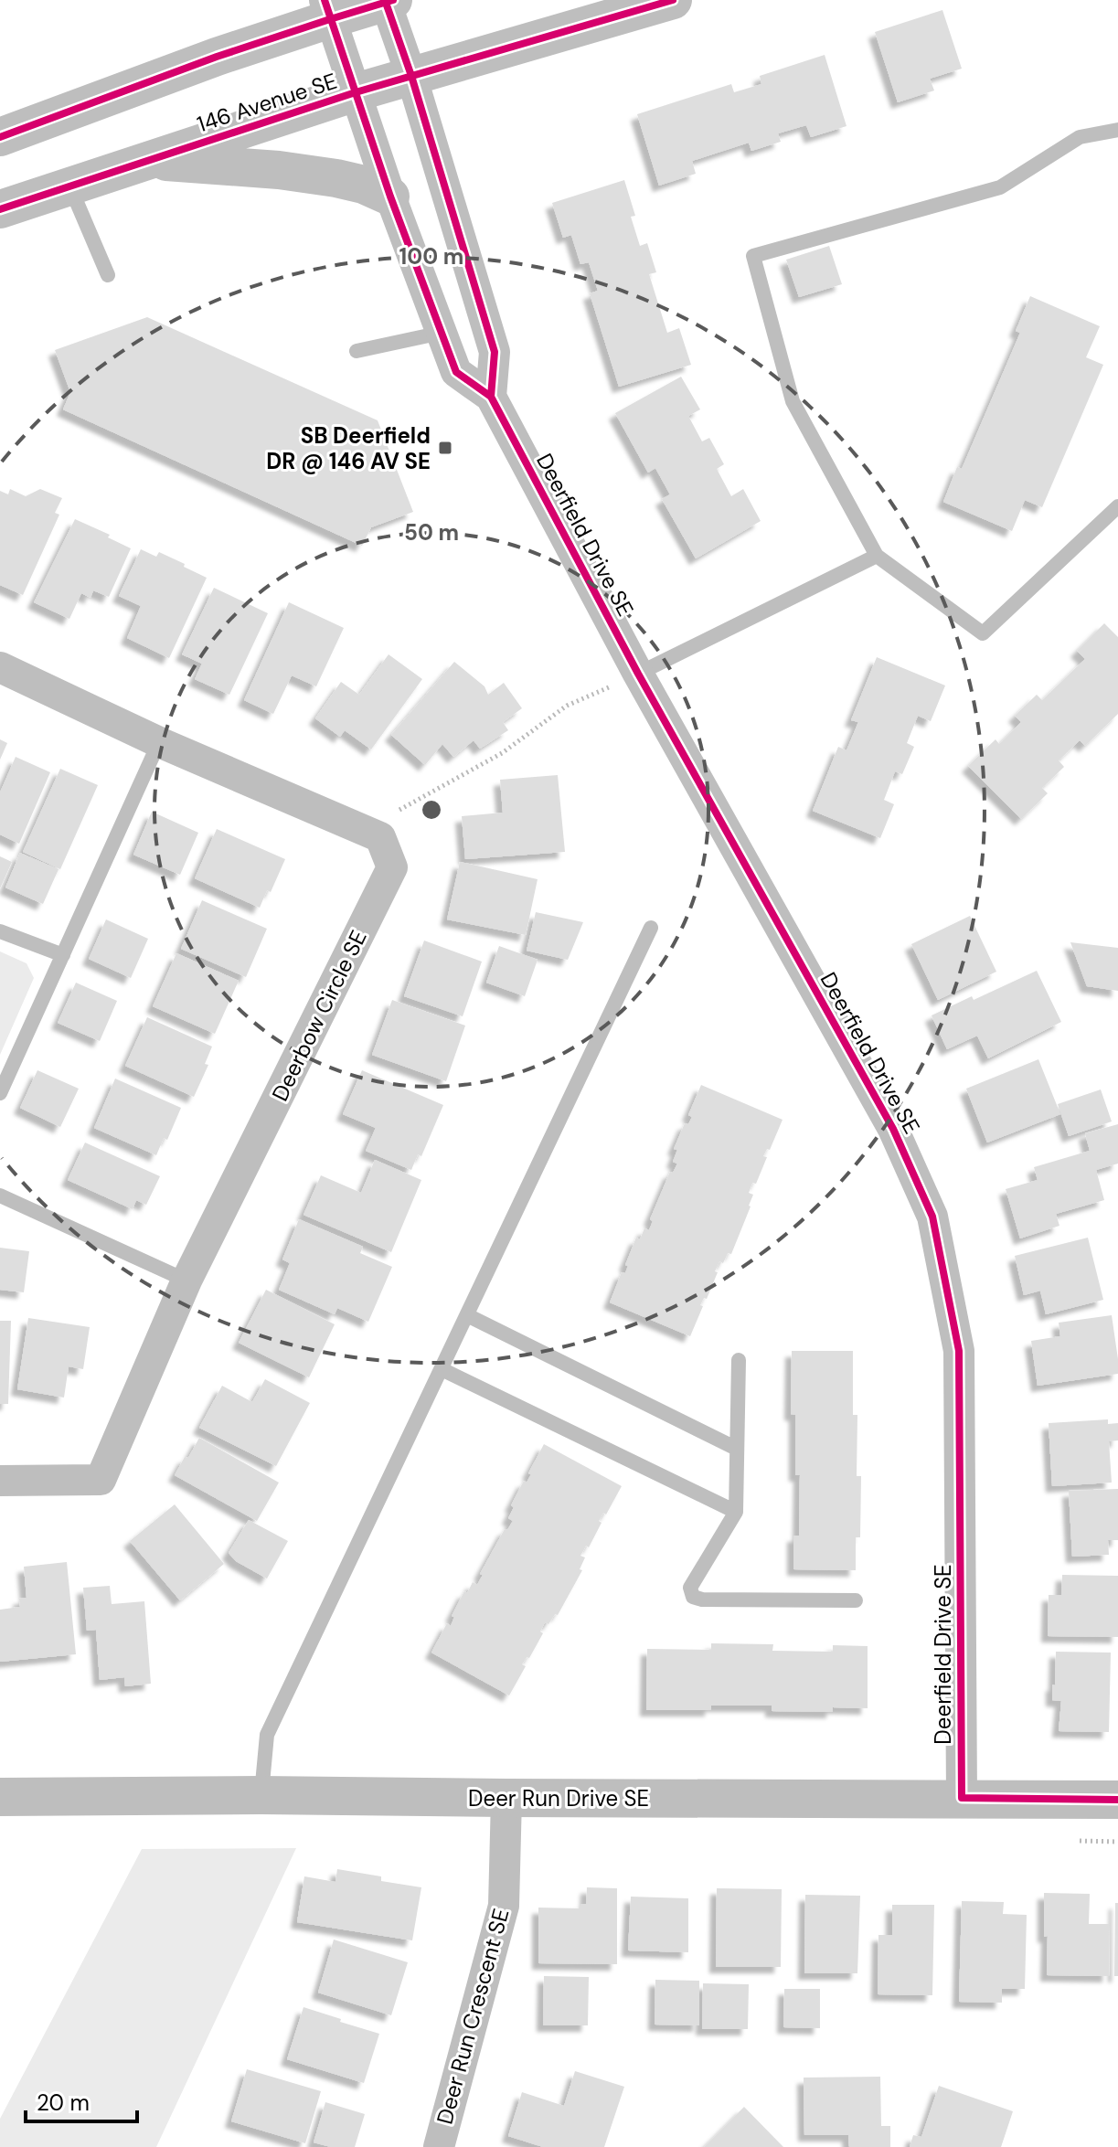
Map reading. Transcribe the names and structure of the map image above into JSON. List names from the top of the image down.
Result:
{
  "streets": {
    "street": [
      "146 Avenue SE",
      "Deerfield Drive SE",
      "Deerbow Circle SE",
      "Deer Run Drive SE",
      "Deer Run Crescent SE"
    ]
  },
  "crossings": [
    ["146 Avenue SE", "Deerfield Drive SE"],
    ["Deerfield Drive SE", "Deer Run Drive SE"],
    ["Deer Run Drive SE", "Deer Run Crescent SE"]
  ],
  "places": {
    "transit": ["SB Deerfield DR @ 146 AV SE"]
  },
  "scale_bar": "20 m",
  "rings": ["100 m", "50 m"]
}
